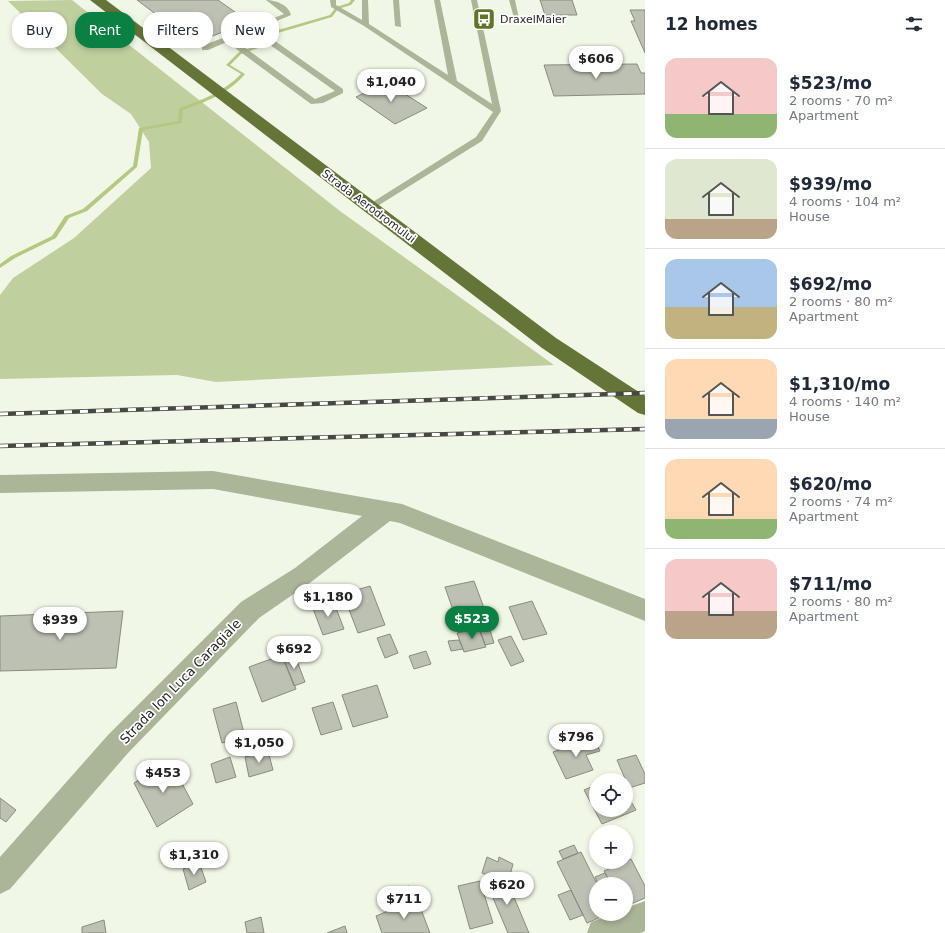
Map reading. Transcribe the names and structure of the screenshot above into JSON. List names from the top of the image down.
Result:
{
  "streets": {
    "highway": ["Strada Aerodromului"],
    "street": ["Strada Ion Luca Caragiale"]
  },
  "places": {
    "bus stop": ["DraxelMaier"]
  },
  "page": {
    "heading": "12 homes",
    "chip": [
      "Buy",
      "Rent",
      "Filters",
      "New"
    ],
    "price": [
      "$606",
      "$1,040",
      "$1,180",
      "$523",
      "$939",
      "$692",
      "$796",
      "$1,050",
      "$453",
      "$1,310",
      "$620",
      "$711"
    ],
    "list": [
      {
        "name": "$523/mo",
        "note": "2 rooms · 70 m² · Apartment"
      },
      {
        "name": "$939/mo",
        "note": "4 rooms · 104 m² · House"
      },
      {
        "name": "$692/mo",
        "note": "2 rooms · 80 m² · Apartment"
      },
      {
        "name": "$1,310/mo",
        "note": "4 rooms · 140 m² · House"
      },
      {
        "name": "$620/mo",
        "note": "2 rooms · 74 m² · Apartment"
      },
      {
        "name": "$711/mo",
        "note": "2 rooms · 80 m² · Apartment"
      }
    ],
    "map_buttons": ["+", "−"]
  }
}
